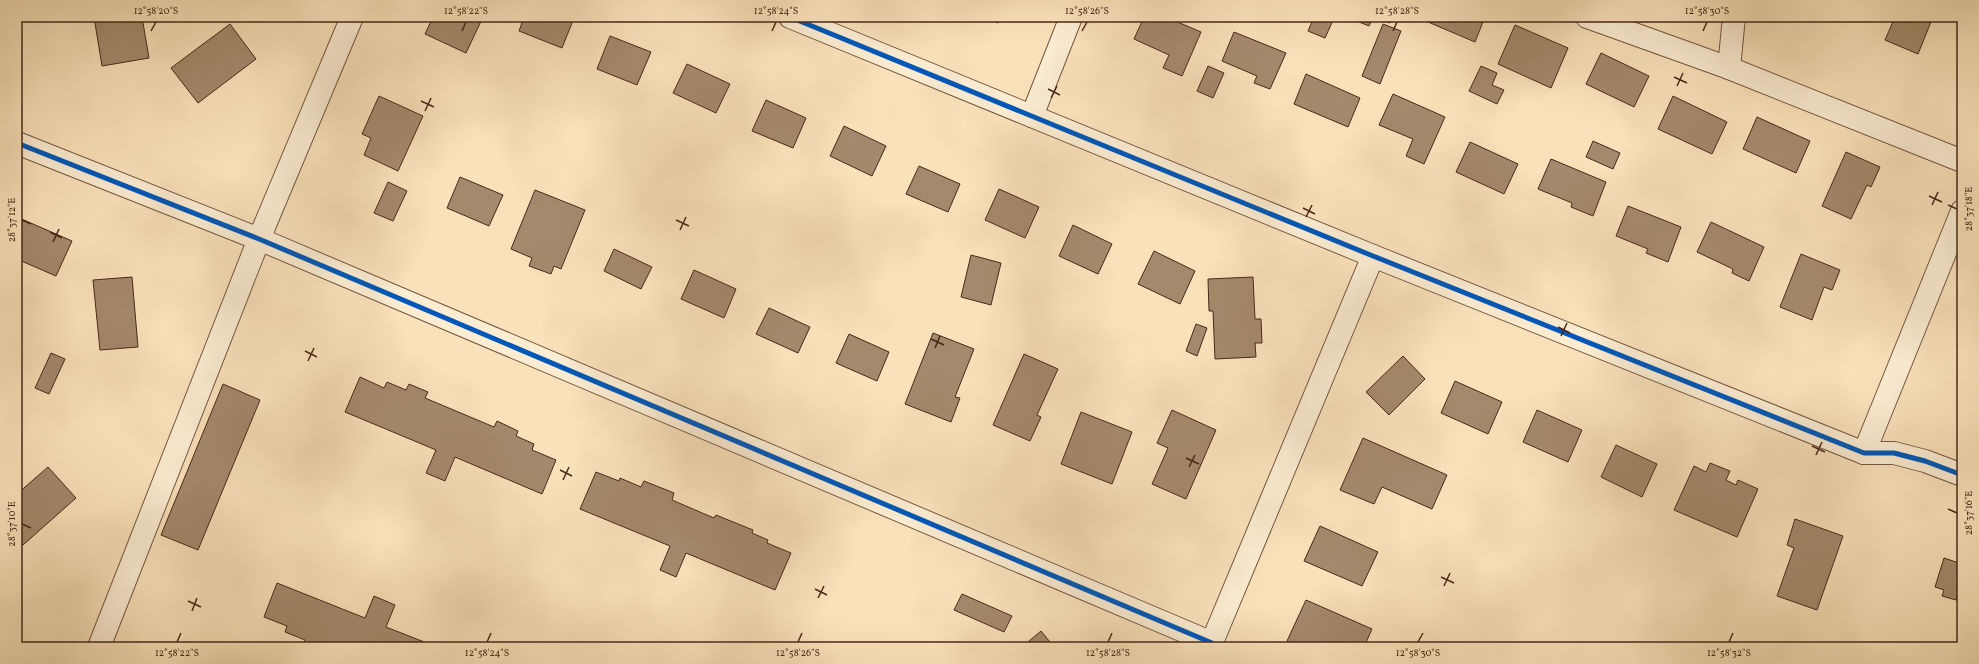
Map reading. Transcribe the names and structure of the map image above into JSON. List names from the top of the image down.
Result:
{
  "coordinates": [
    "12°58'20\"S",
    "12°58'22\"S",
    "12°58'24\"S",
    "12°58'26\"S",
    "12°58'28\"S",
    "12°58'30\"S",
    "28°37'18\"E",
    "28°37'12\"E",
    "28°37'16\"E",
    "28°37'10\"E",
    "12°58'32\"S"
  ]
}
